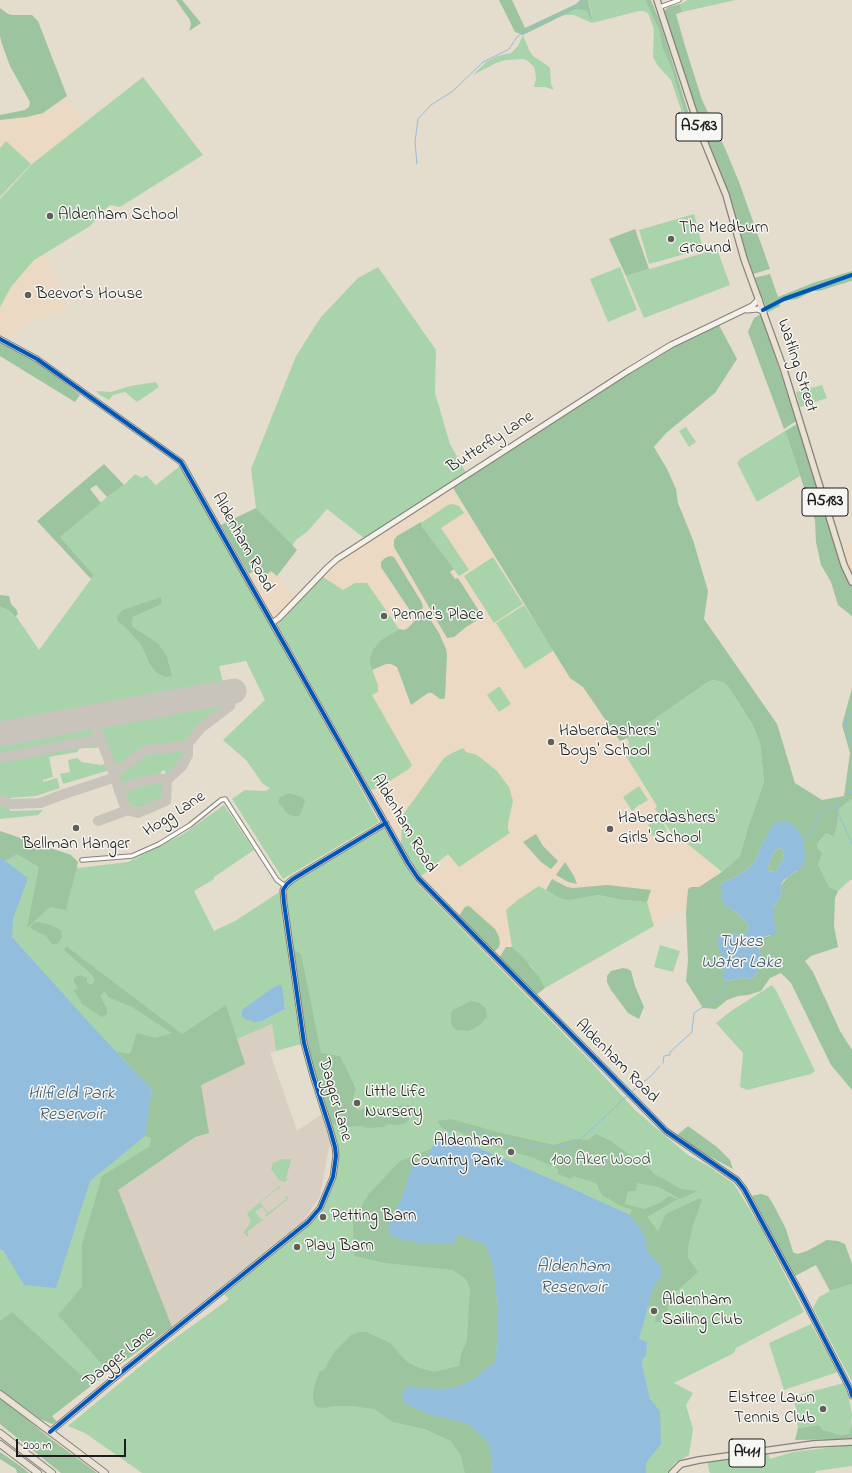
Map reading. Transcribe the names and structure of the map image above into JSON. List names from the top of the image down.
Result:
{
  "streets": {
    "main road": ["A5183", "Watling Street", "A411"],
    "street": [
      "Butterfly Lane",
      "Aldenham Road",
      "Hogg Lane",
      "Dagger Lane"
    ]
  },
  "crossings": [
    ["Watling Street", "Butterfly Lane"],
    ["Butterfly Lane", "Aldenham Road"],
    ["Hogg Lane", "Dagger Lane"]
  ],
  "water": ["Tykes Water Lake", "Hilfield Park Reservoir", "Aldenham Reservoir"],
  "parks": ["100 Aker Wood"],
  "places": [
    "Aldenham School",
    "The Medburn Ground",
    "Beevor's House",
    "Penne's Place",
    "Haberdashers' Boys' School",
    "Bellman Hanger",
    "Haberdashers' Girls' School",
    "Little Life Nursery",
    "Aldenham Country Park",
    "Petting Barn",
    "Play Barn",
    "Aldenham Sailing Club",
    "Elstree Lawn Tennis Club"
  ],
  "scale_bar": "200 m"
}
